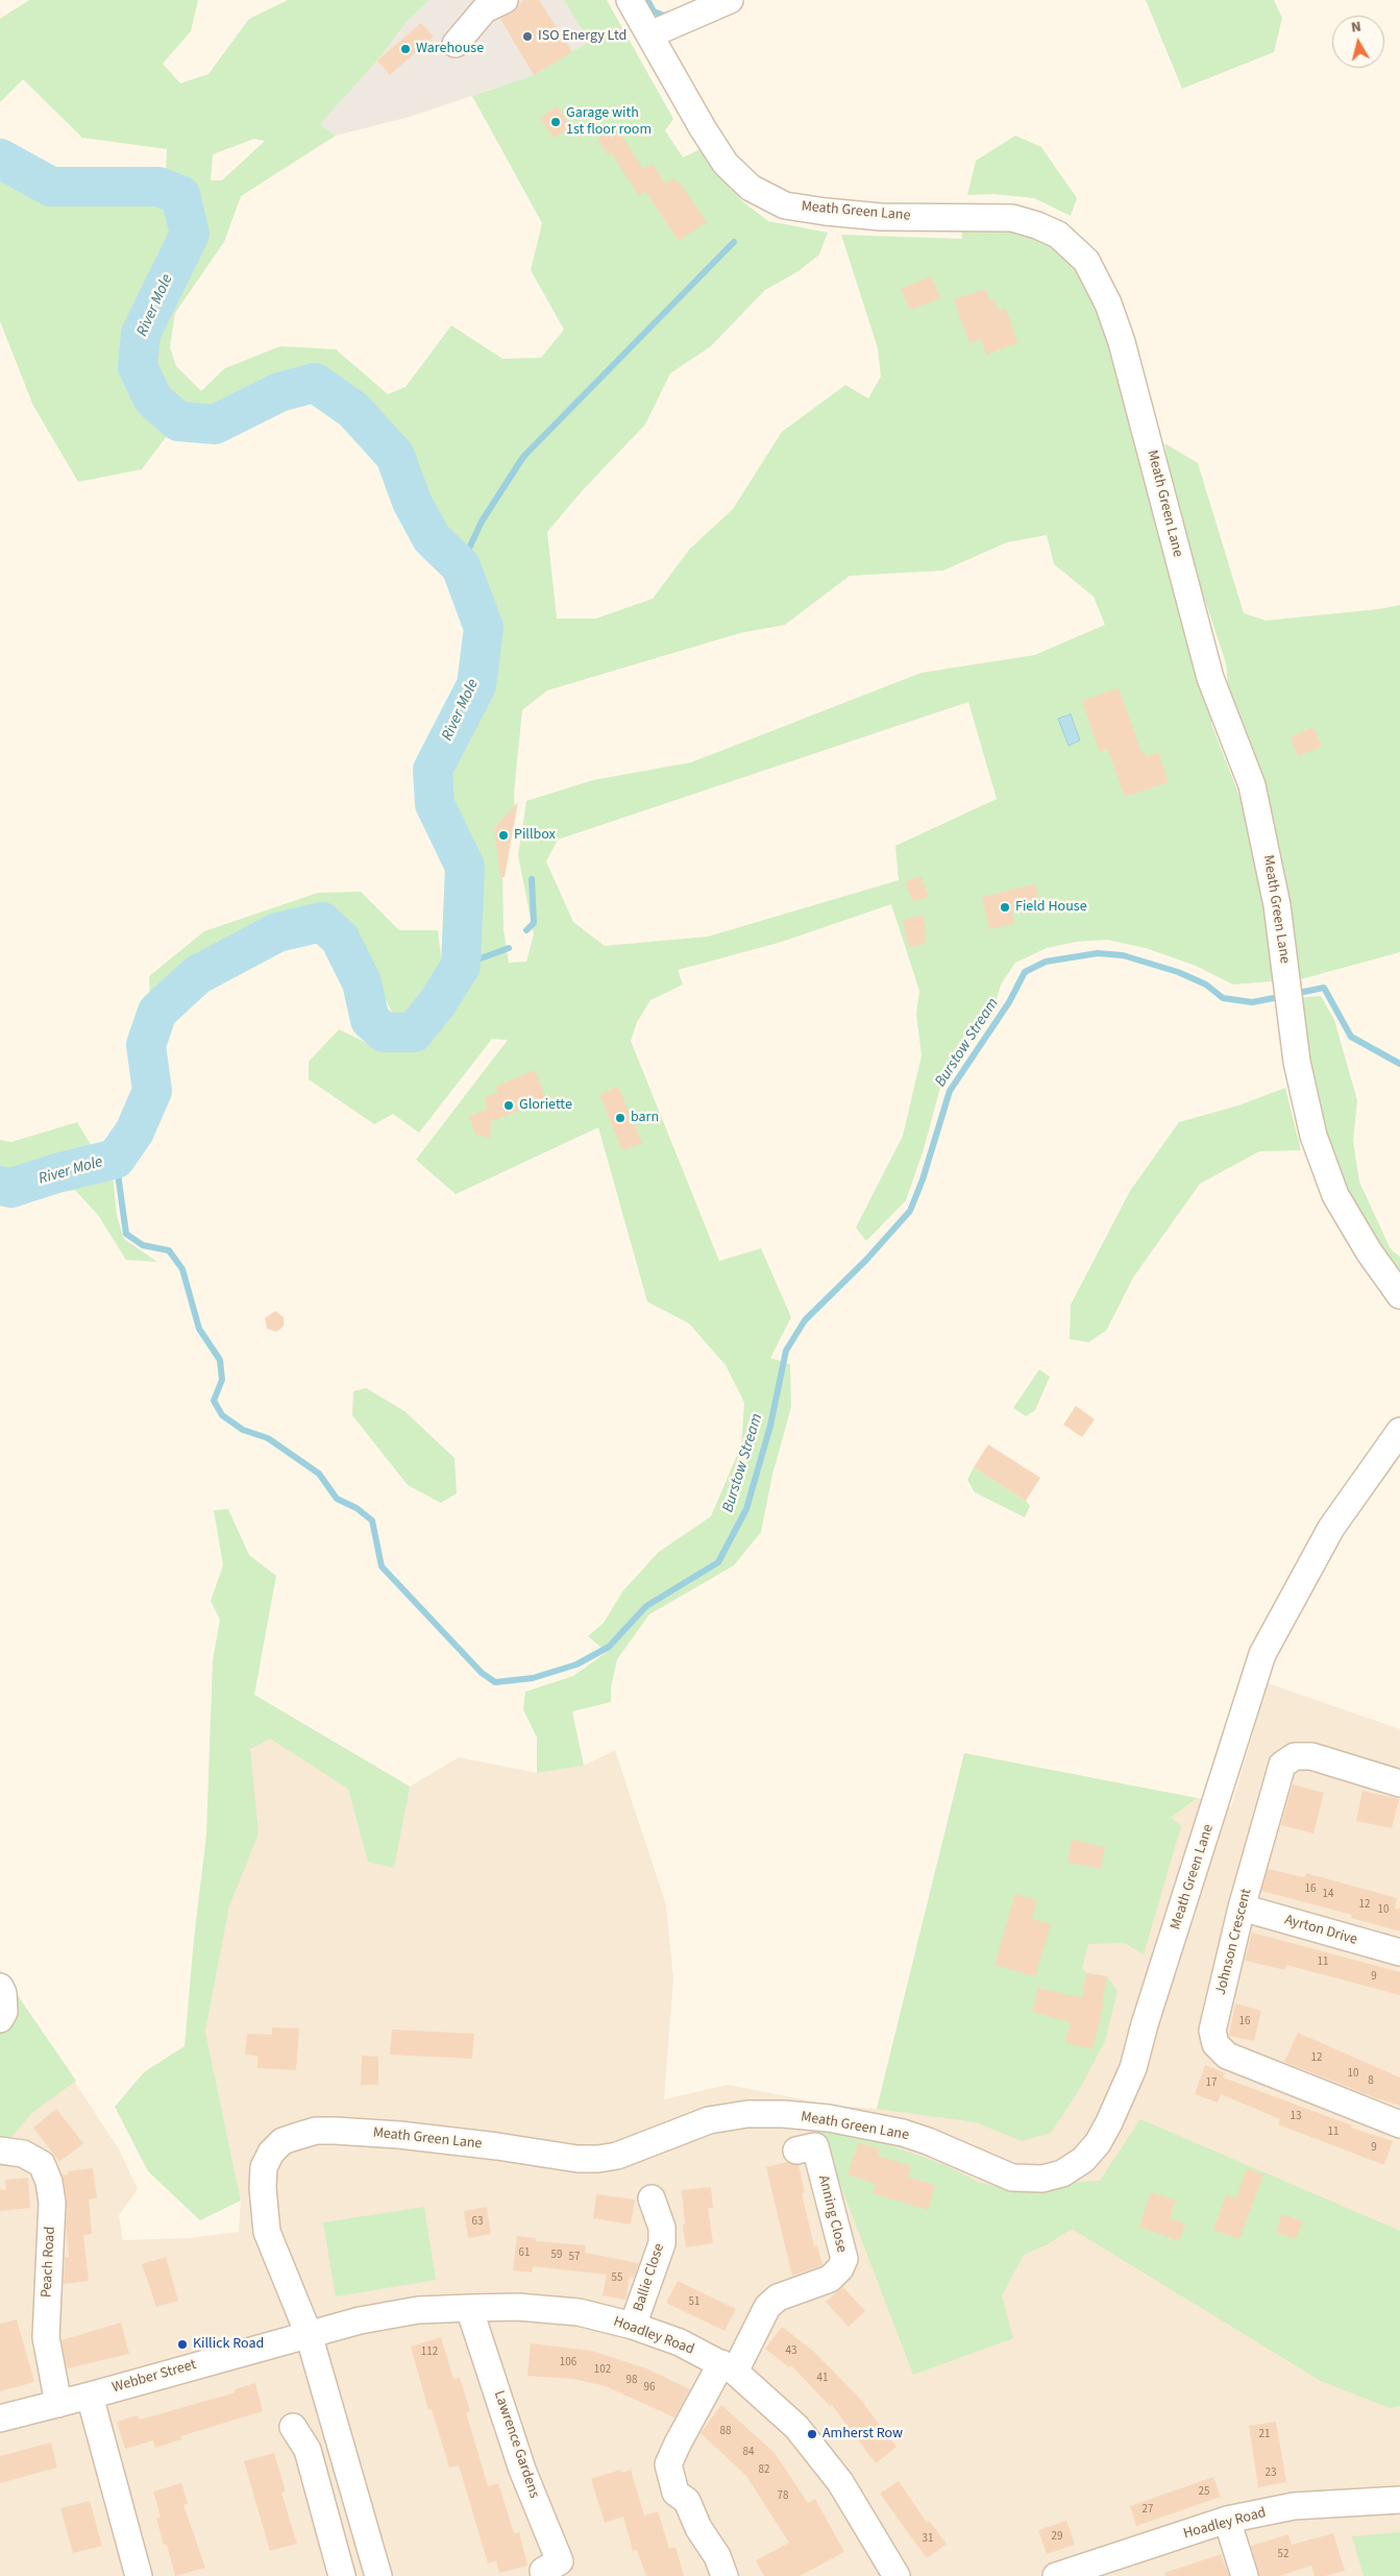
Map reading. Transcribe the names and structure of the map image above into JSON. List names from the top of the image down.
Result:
{
  "streets": {
    "street": [
      "Meath Green Lane",
      "Ayrton Drive",
      "Johnson Crescent",
      "Anning Close",
      "Peach Road",
      "Ballie Close",
      "Hoadley Road",
      "Webber Street",
      "Lawrence Gardens"
    ]
  },
  "crossings": [
    ["Meath Green Lane", "Hoadley Road"],
    ["Meath Green Lane", "Webber Street"],
    ["Ayrton Drive", "Johnson Crescent"],
    ["Anning Close", "Hoadley Road"],
    ["Peach Road", "Webber Street"],
    ["Ballie Close", "Hoadley Road"],
    ["Hoadley Road", "Webber Street"],
    ["Hoadley Road", "Lawrence Gardens"]
  ],
  "water": ["River Mole", "Burstow Stream"],
  "places": [
    "ISO Energy Ltd",
    "Warehouse",
    "Garage with 1st floor room",
    "Pillbox",
    "Field House",
    "Gloriette",
    "barn",
    "Killick Road",
    "Amherst Row"
  ],
  "house_numbers": [
    "16",
    "14",
    "12",
    "10",
    "11",
    "9",
    "16",
    "12",
    "10",
    "8",
    "17",
    "13",
    "11",
    "9",
    "63",
    "61",
    "59",
    "57",
    "55",
    "51",
    "43",
    "112",
    "106",
    "102",
    "41",
    "98",
    "96",
    "88",
    "21",
    "84",
    "82",
    "23",
    "25",
    "78",
    "27",
    "29",
    "31",
    "52"
  ],
  "north": "top"
}
